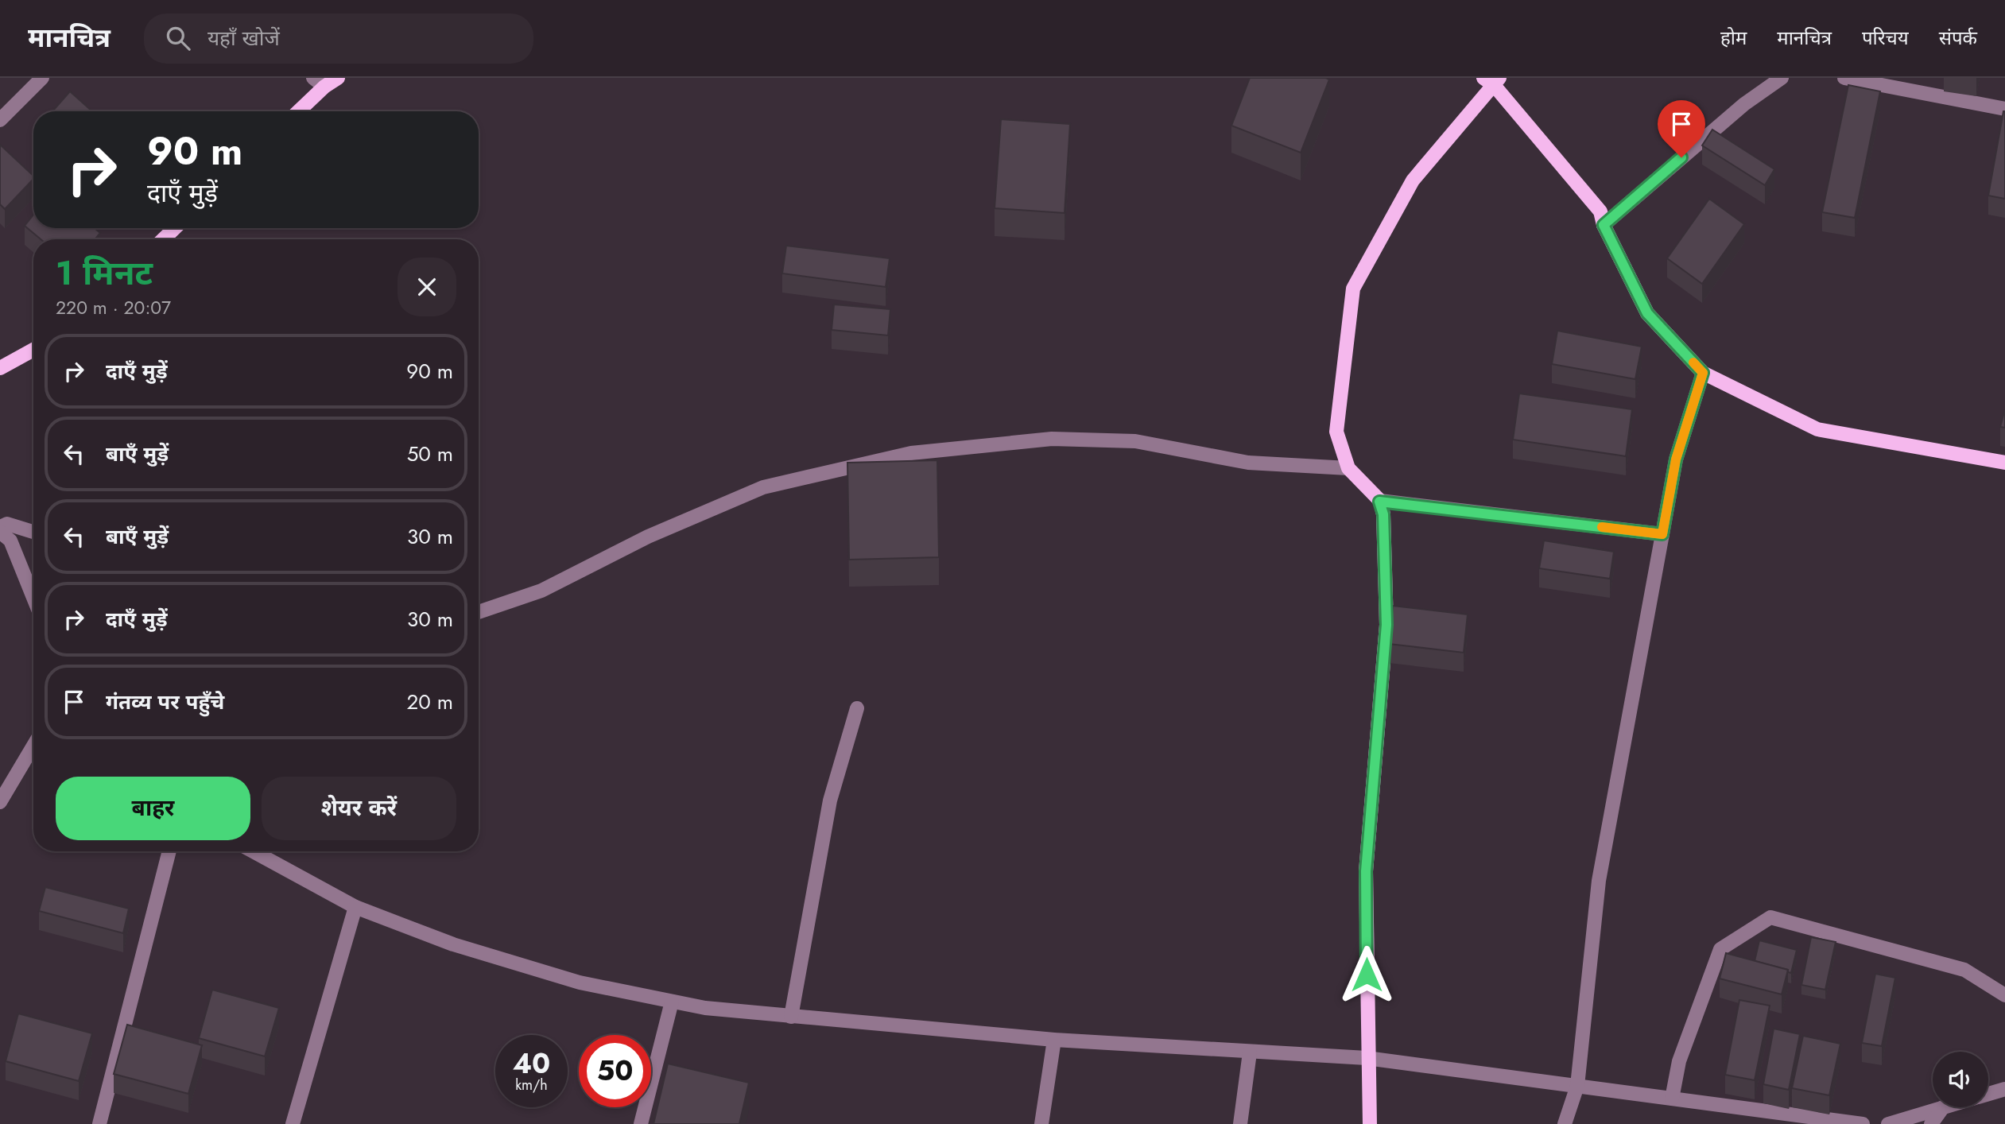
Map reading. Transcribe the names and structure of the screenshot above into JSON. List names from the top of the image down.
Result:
{
  "page": {
    "header": "मानचित्र",
    "search": "यहाँ खोजें",
    "nav": [
      "होम",
      "मानचित्र",
      "परिचय",
      "संपर्क"
    ],
    "turn": ["90 m", "दाएँ मुड़ें"],
    "heading": ["1 मिनट", "220 m · 20:07"],
    "list": [
      {
        "name": "दाएँ मुड़ें",
        "value": "90 m"
      },
      {
        "name": "बाएँ मुड़ें",
        "value": "50 m"
      },
      {
        "name": "बाएँ मुड़ें",
        "value": "30 m"
      },
      {
        "name": "दाएँ मुड़ें",
        "value": "30 m"
      },
      {
        "name": "गंतव्य पर पहुँचे",
        "value": "20 m"
      }
    ],
    "buttons": ["बाहर", "शेयर करें"],
    "speed": "40 km/h",
    "limit": "50"
  }
}
